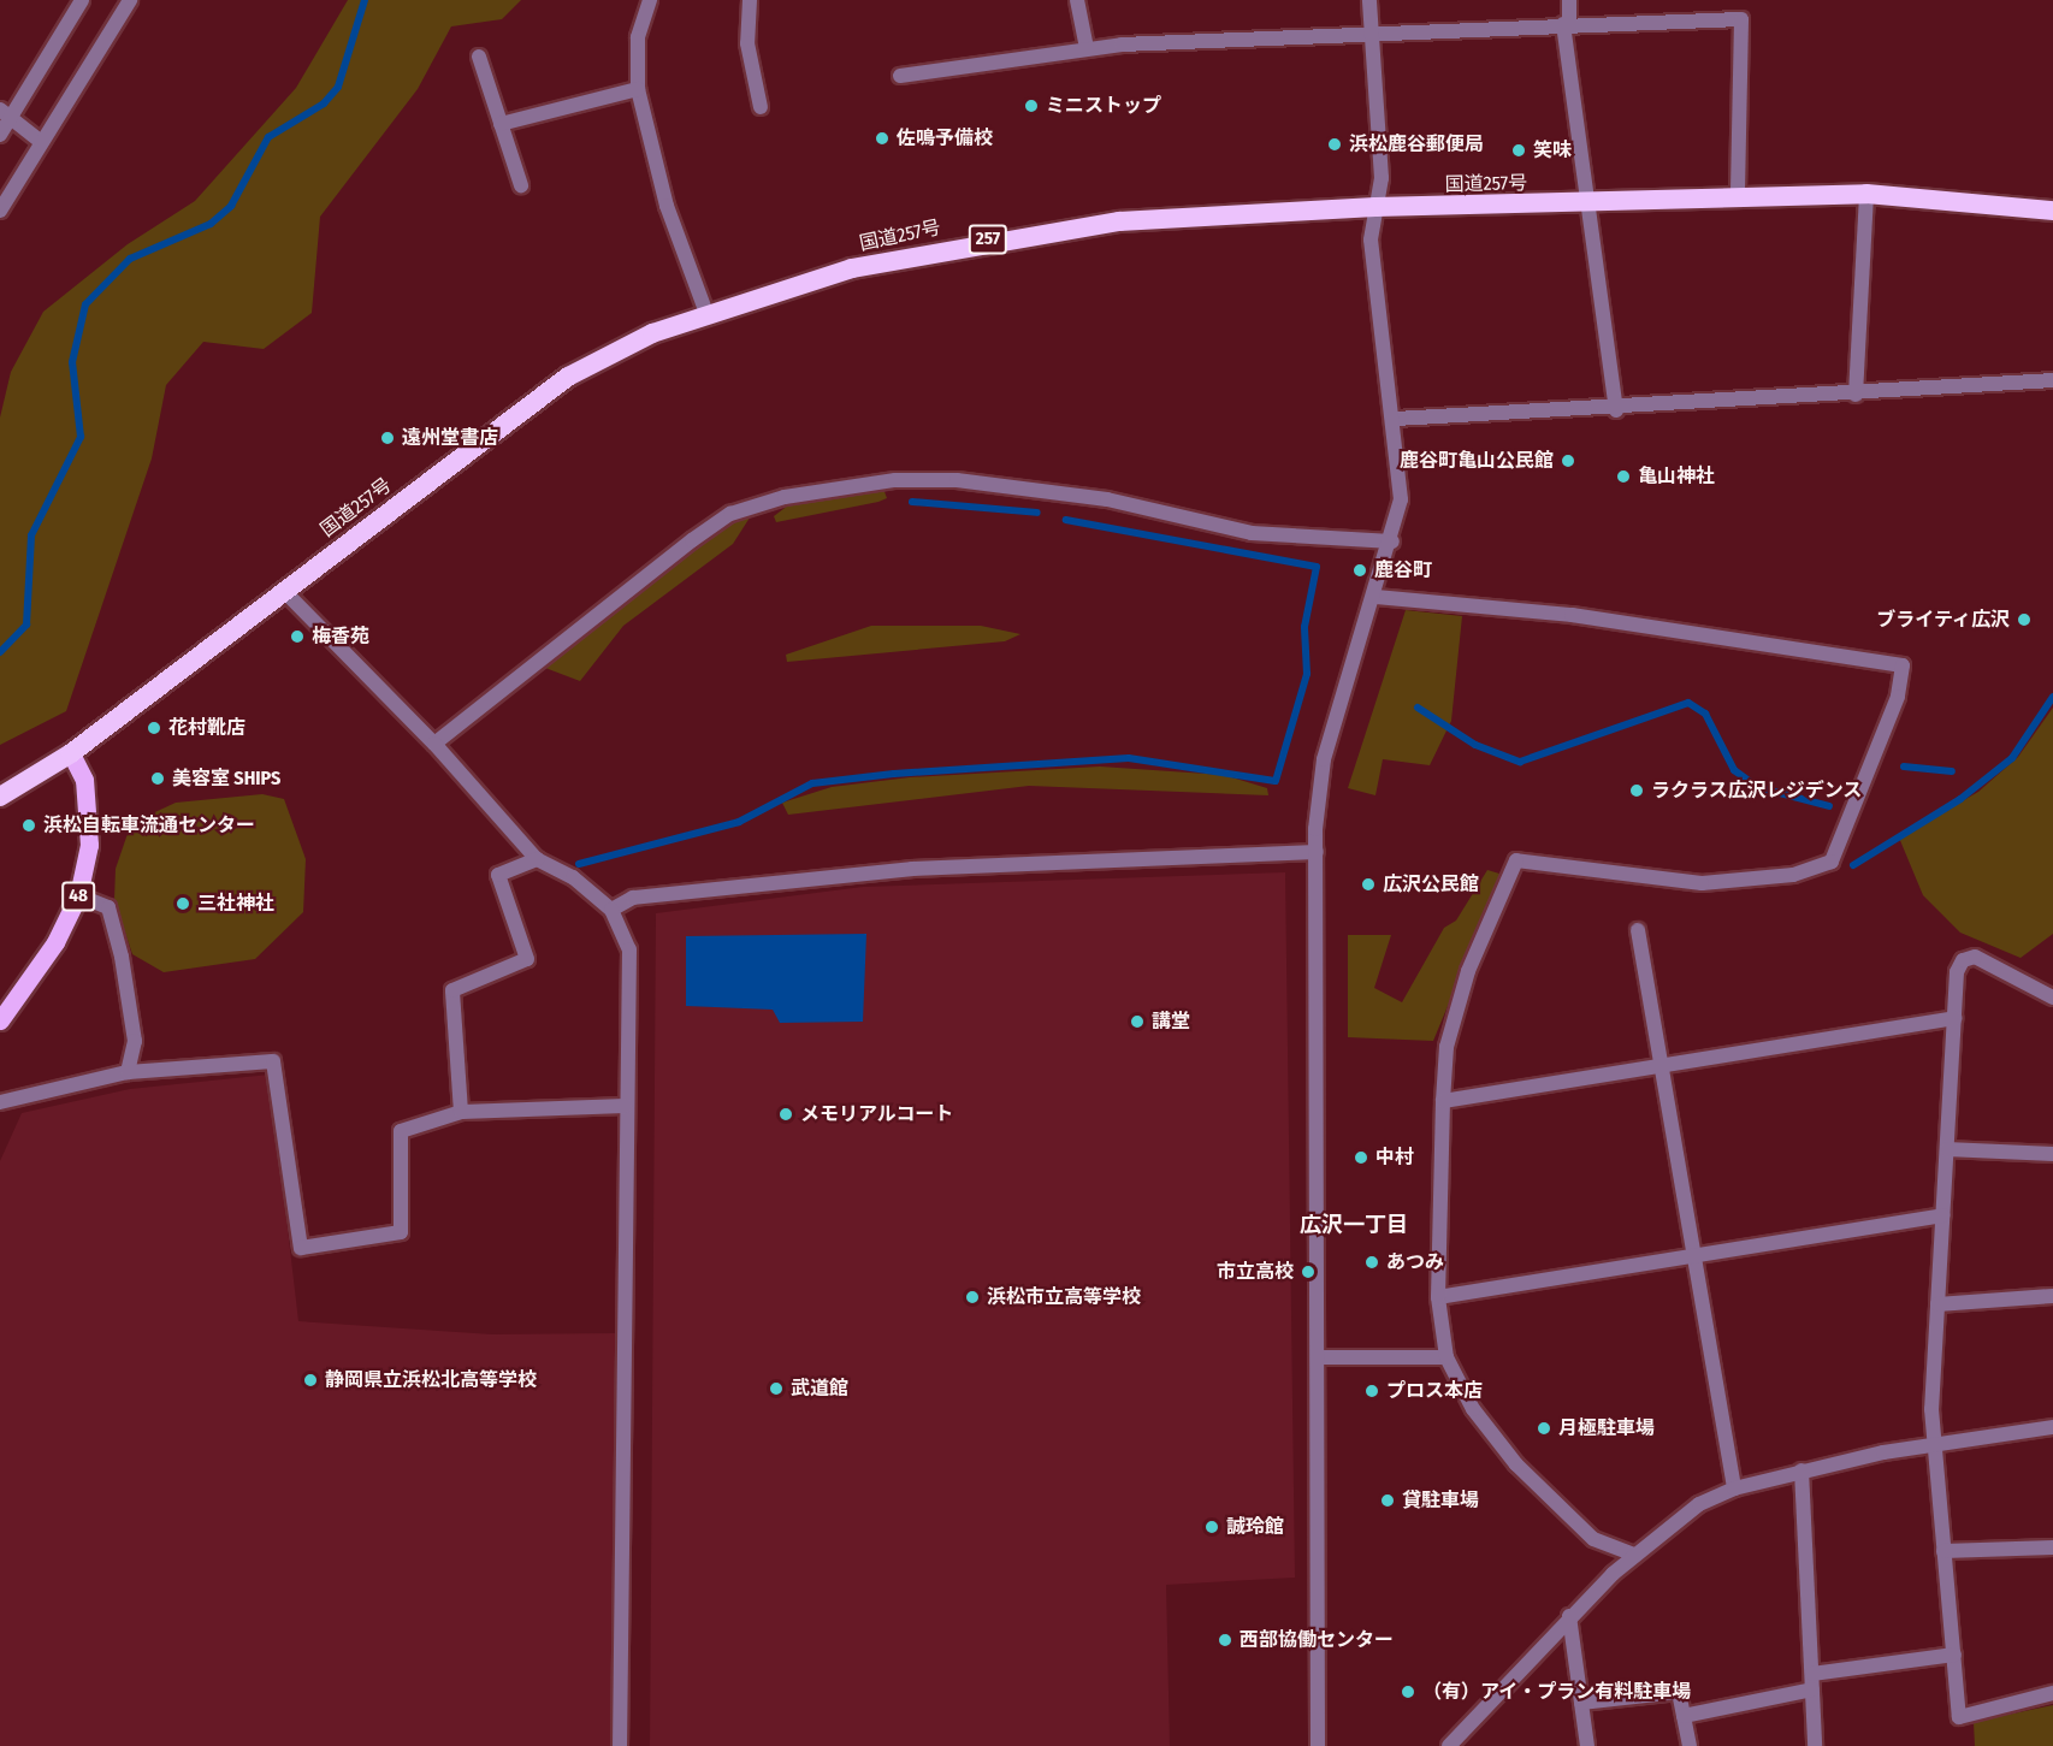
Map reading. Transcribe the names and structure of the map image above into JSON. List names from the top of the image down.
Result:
{
  "streets": {
    "highway": ["国道257号", "257"],
    "main road": ["48"]
  },
  "crossings": [
    ["国道257号", "48"]
  ],
  "districts": ["広沢一丁目"],
  "places": [
    "ミニストップ",
    "佐鳴予備校",
    "浜松鹿谷郵便局",
    "笑味",
    "遠州堂書店",
    "鹿谷町亀山公民館",
    "亀山神社",
    "鹿谷町",
    "ブライティ広沢",
    "梅香苑",
    "花村靴店",
    "美容室 SHIPS",
    "ラクラス広沢レジデンス",
    "浜松自転車流通センター",
    "広沢公民館",
    "三社神社",
    "講堂",
    "メモリアルコート",
    "中村",
    "あつみ",
    "市立高校",
    "浜松市立高等学校",
    "静岡県立浜松北高等学校",
    "武道館",
    "プロス本店",
    "月極駐車場",
    "貸駐車場",
    "誠玲館",
    "西部協働センター",
    "（有）アイ・プラン有料駐車場"
  ]
}
